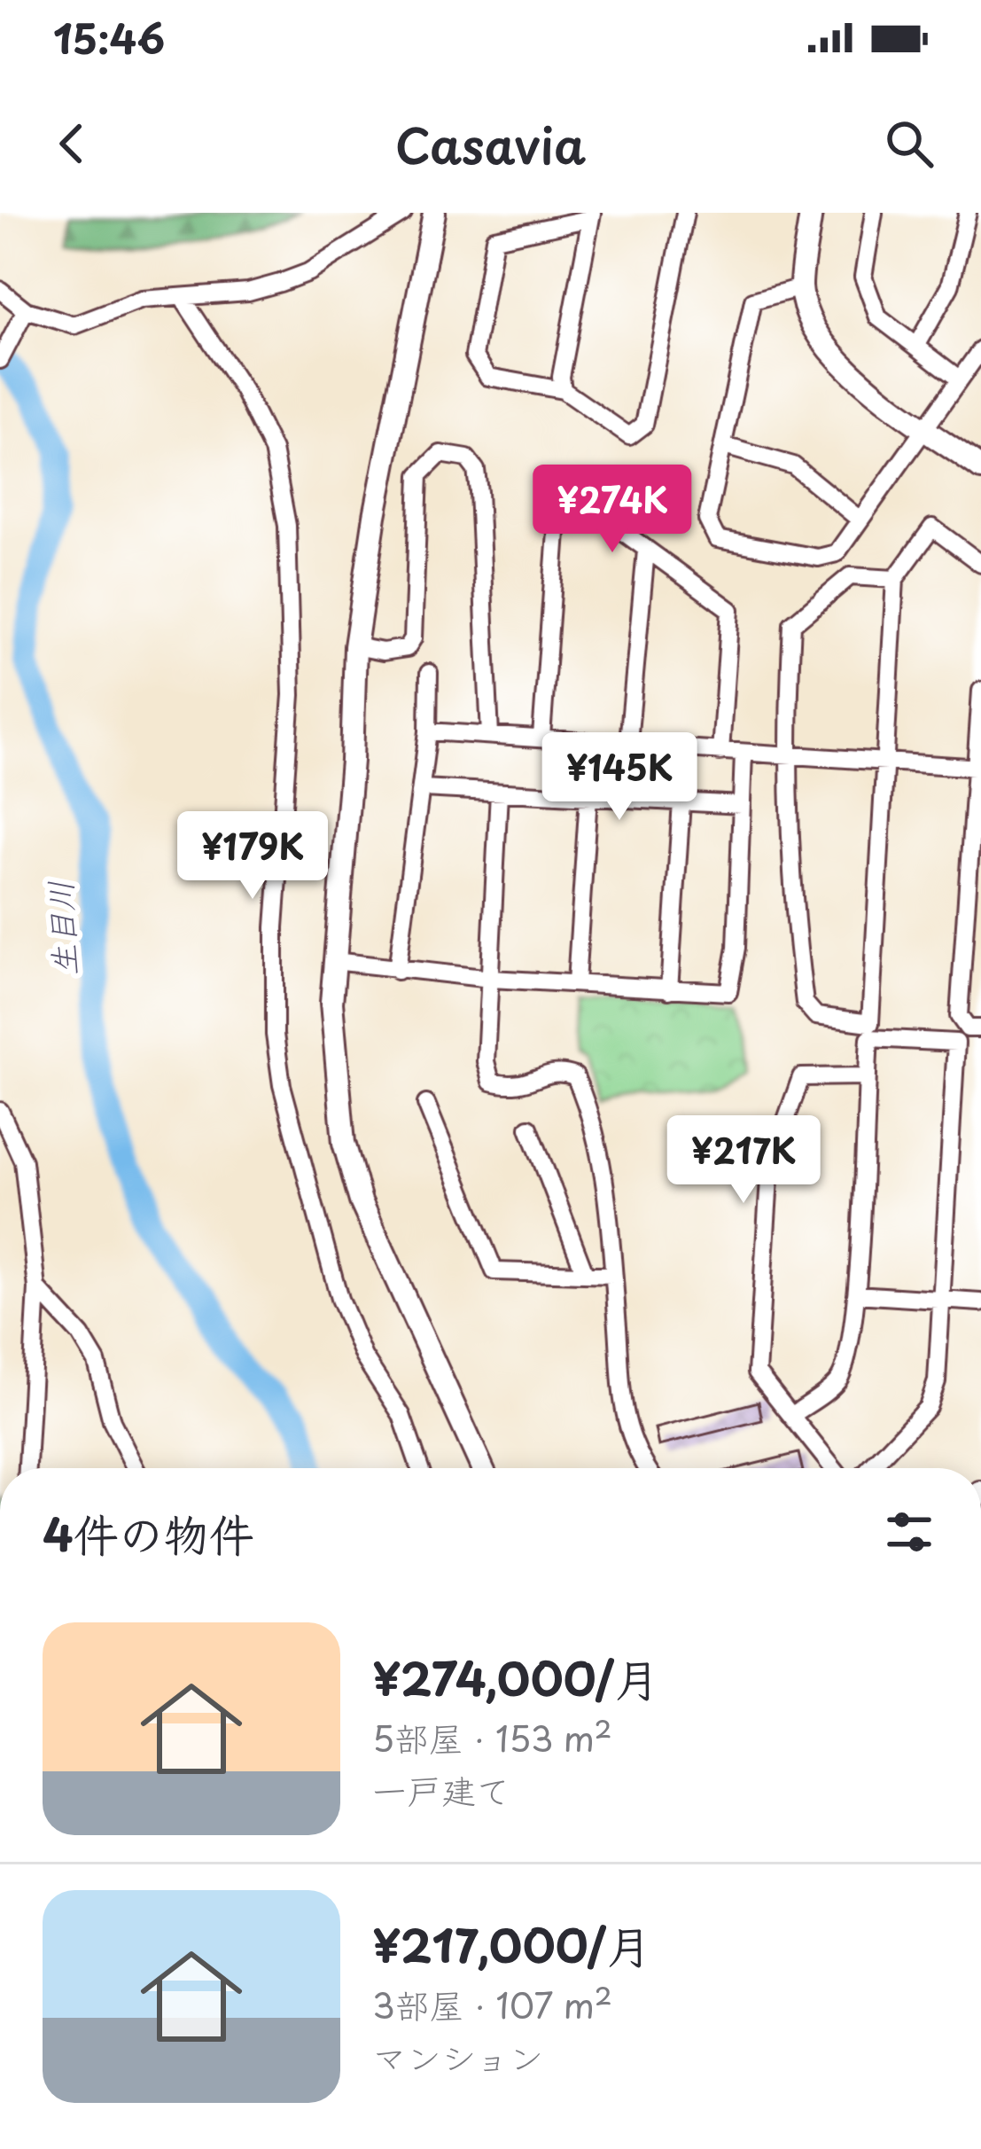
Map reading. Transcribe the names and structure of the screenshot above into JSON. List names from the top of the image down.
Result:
{
  "water": ["生目川"],
  "page": {
    "status": "15:46",
    "header": "Casavia",
    "price": [
      "¥274K",
      "¥145K",
      "¥179K",
      "¥217K"
    ],
    "heading": "4件の物件",
    "list": [
      {
        "name": "¥274,000/月",
        "note": "5部屋 · 153 m² · 一戸建て"
      },
      {
        "name": "¥217,000/月",
        "note": "3部屋 · 107 m² · マンション"
      }
    ]
  }
}
